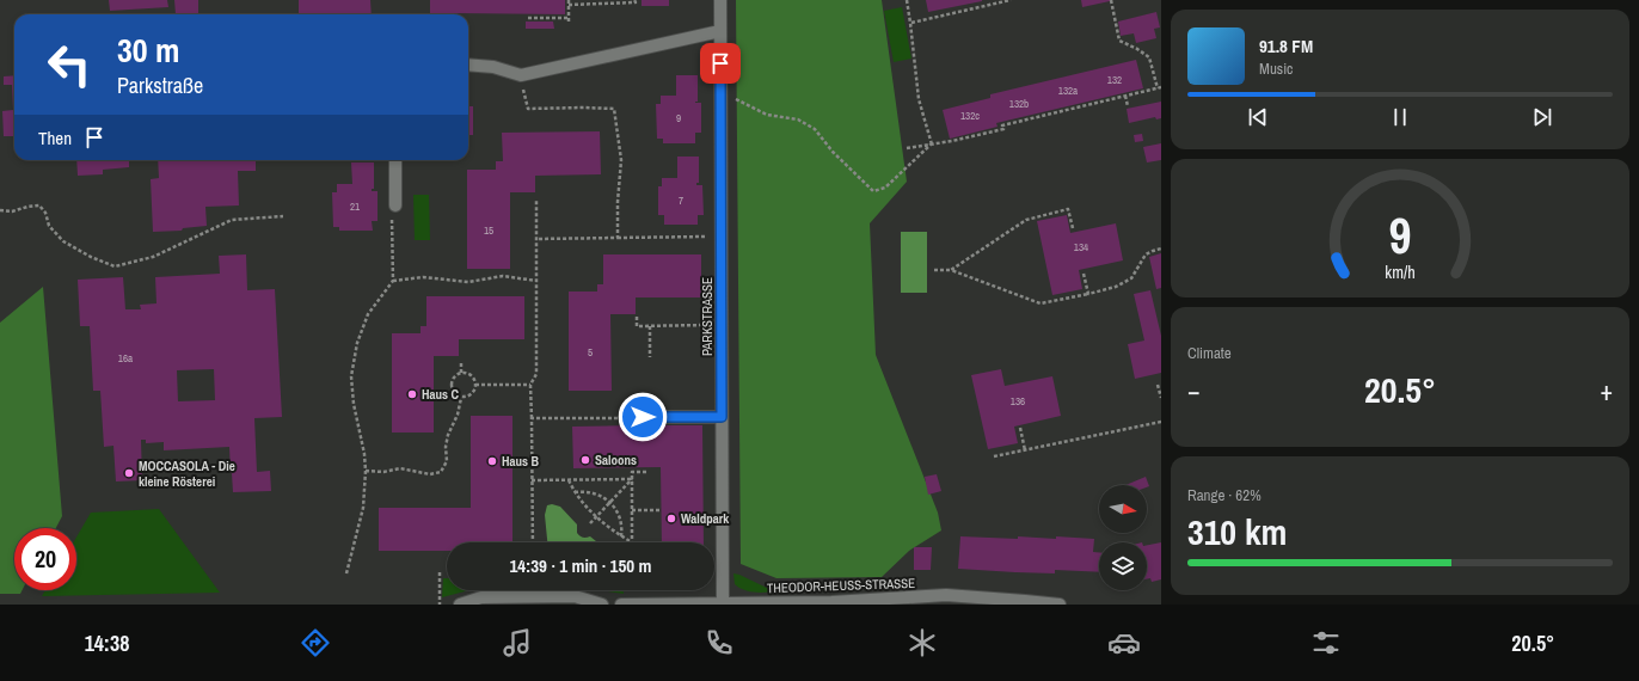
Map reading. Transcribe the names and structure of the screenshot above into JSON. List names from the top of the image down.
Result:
{
  "streets": {
    "street": ["PARKSTRASSE", "THEODOR-HEUSS-STRASSE"]
  },
  "crossings": [
    ["PARKSTRASSE", "THEODOR-HEUSS-STRASSE"]
  ],
  "places": [
    "Haus C",
    "Saloons",
    "Haus B",
    "MOCCASOLA - Die kleine Rösterei",
    "Waldpark"
  ],
  "house_numbers": [
    "132",
    "132a",
    "132b",
    "132c",
    "9",
    "7",
    "21",
    "15",
    "134",
    "5",
    "16a",
    "136"
  ],
  "north": "right",
  "page": {
    "turn": ["30 m", "Parkstraße"],
    "song": ["91.8 FM", "Music"],
    "then": "Then",
    "tile": [
      "Climate",
      ["Range · 62%", "310 km"]
    ],
    "heat": ["−", "20.5°", "+"],
    "limit": "20",
    "trip": "14:39 · 1 min · 150 m",
    "tabs": ["14:38", "20.5°"],
    "gauge": ["9", "km/h"]
  }
}
